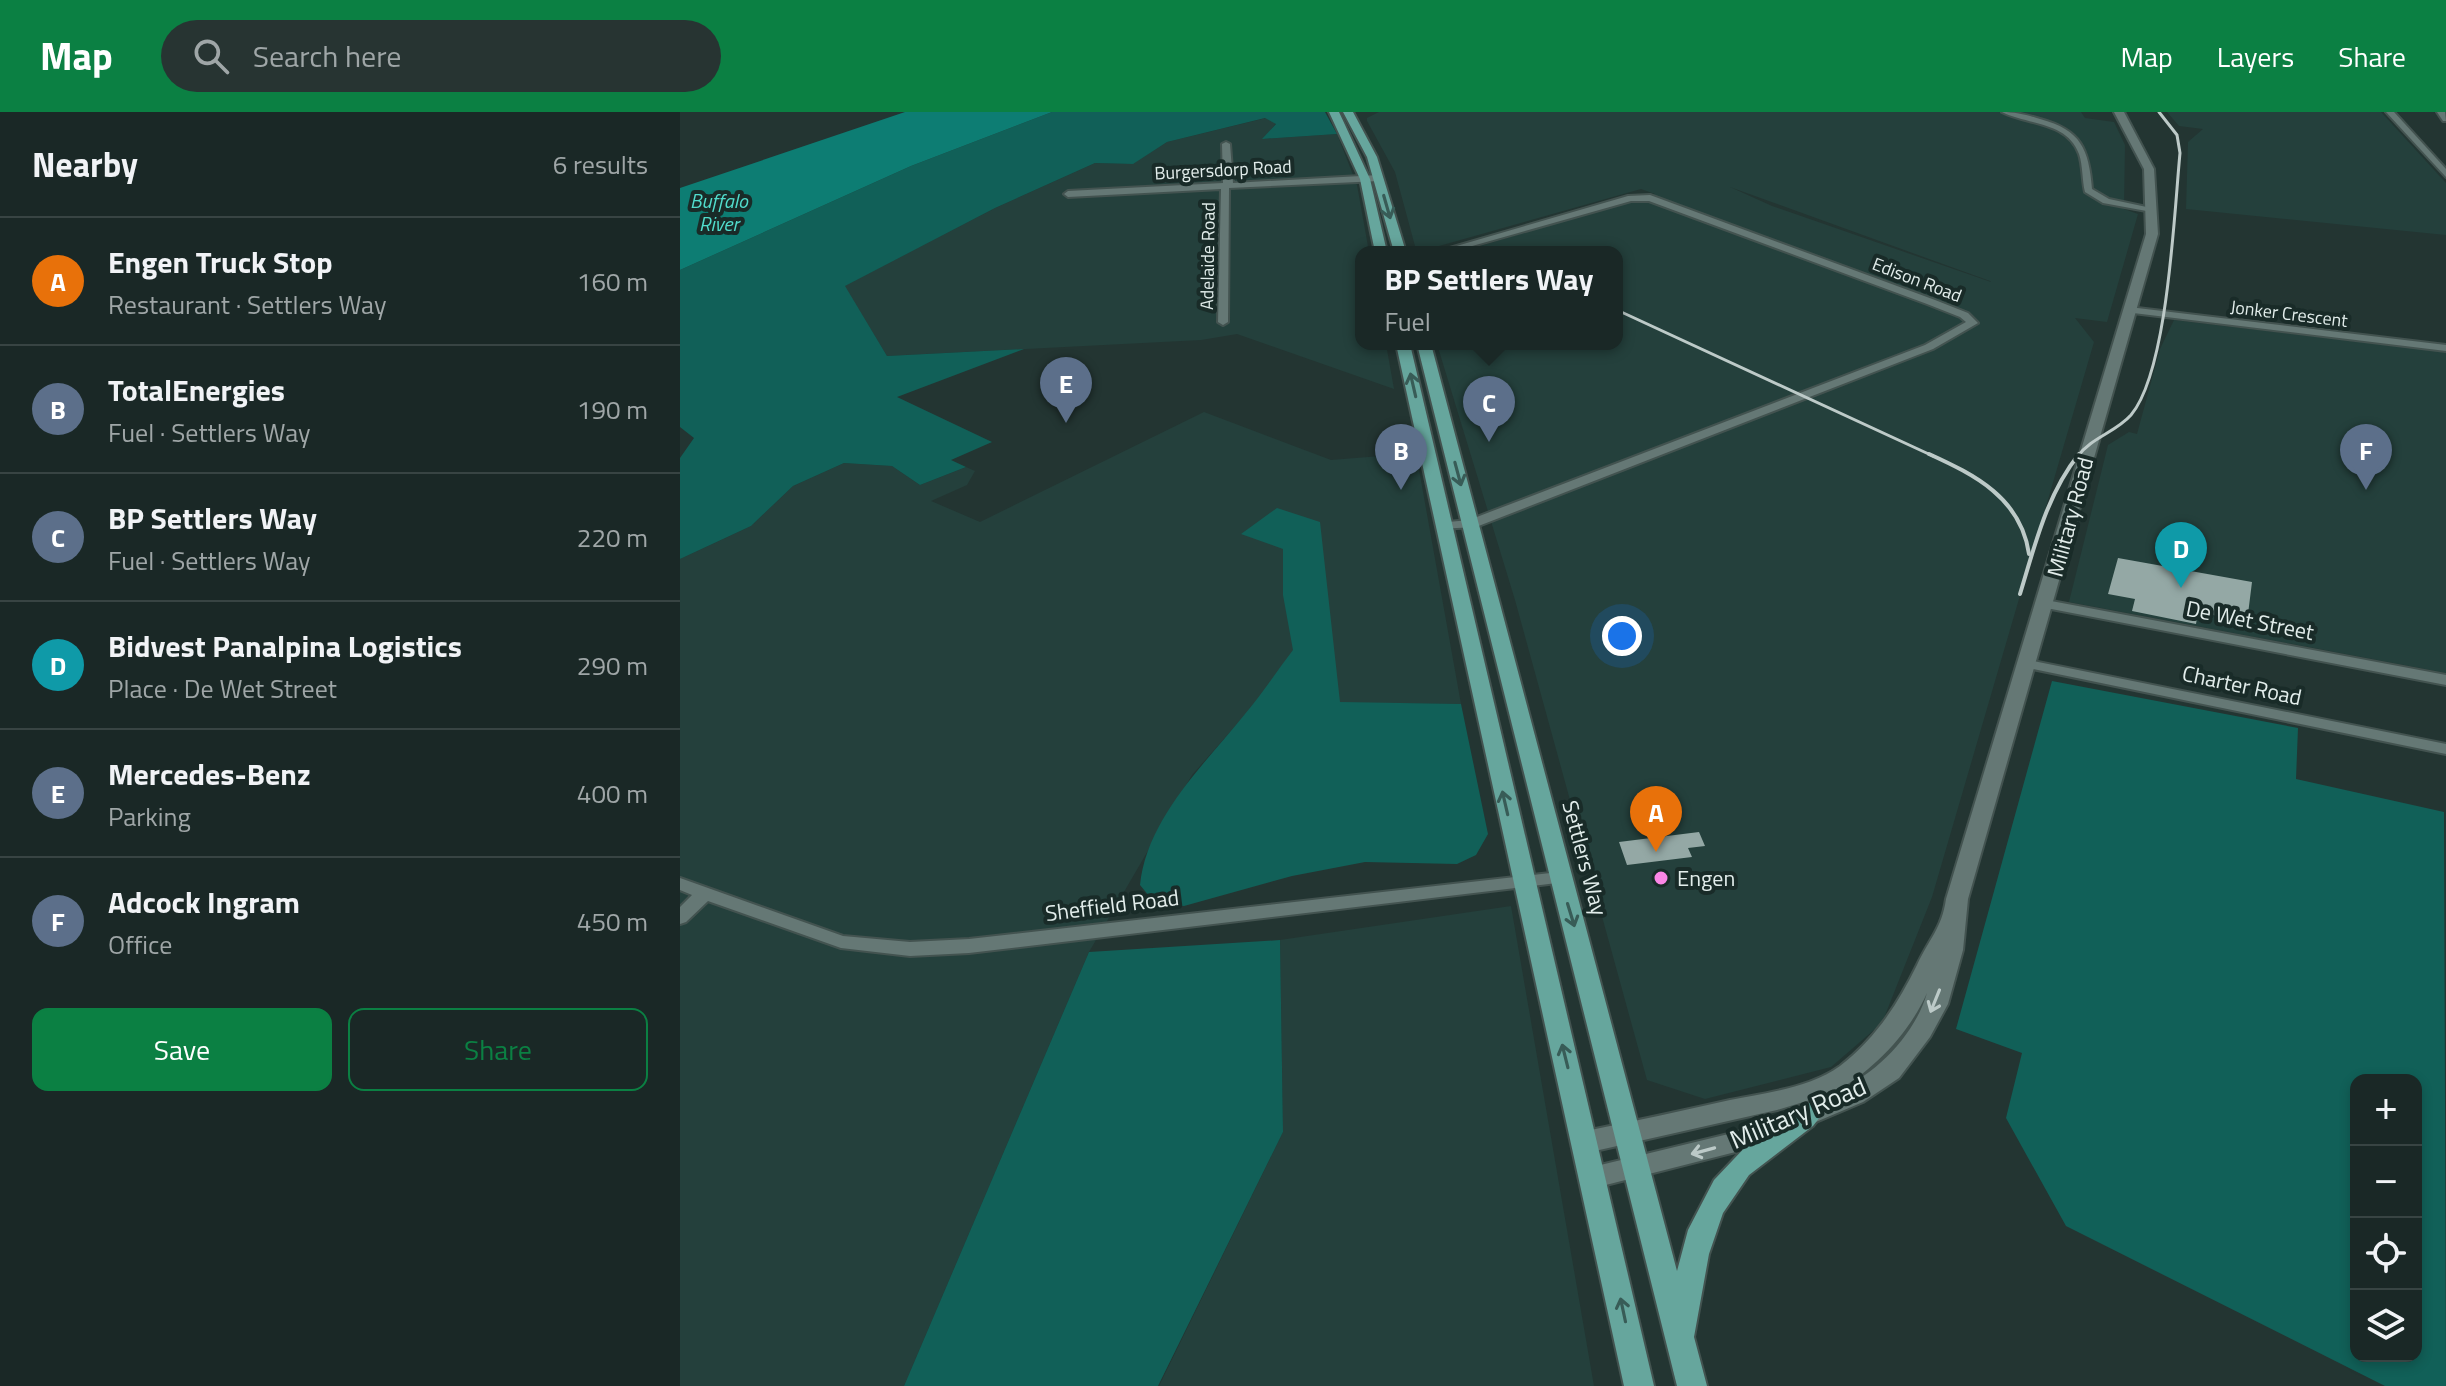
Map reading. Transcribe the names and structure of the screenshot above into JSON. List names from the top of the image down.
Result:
{
  "streets": {
    "main road": ["Settlers Way"],
    "street": [
      "Burgersdorp Road",
      "Adelaide Road",
      "Edison Road",
      "Jonker Crescent",
      "Military Road",
      "De Wet Street",
      "Charter Road",
      "Sheffield Road"
    ]
  },
  "crossings": [
    ["Burgersdorp Road", "Adelaide Road"],
    ["Edison Road", "Settlers Way"],
    ["Jonker Crescent", "Military Road"],
    ["Military Road", "De Wet Street"],
    ["Military Road", "Charter Road"],
    ["Military Road", "Settlers Way"],
    ["Settlers Way", "Sheffield Road"]
  ],
  "water": ["Buffalo River"],
  "places": ["Engen"],
  "page": {
    "header": "Map",
    "search": "Search here",
    "nav": ["Map", "Layers", "Share"],
    "heading": ["Nearby", "6 results"],
    "list": [
      {
        "mark": "A",
        "name": "Engen Truck Stop",
        "note": "Restaurant · Settlers Way",
        "value": "160 m"
      },
      {
        "mark": "B",
        "name": "TotalEnergies",
        "note": "Fuel · Settlers Way",
        "value": "190 m"
      },
      {
        "mark": "C",
        "name": "BP Settlers Way",
        "note": "Fuel · Settlers Way",
        "value": "220 m"
      },
      {
        "mark": "D",
        "name": "Bidvest Panalpina Logistics",
        "note": "Place · De Wet Street",
        "value": "290 m"
      },
      {
        "mark": "E",
        "name": "Mercedes-Benz",
        "note": "Parking",
        "value": "400 m"
      },
      {
        "mark": "F",
        "name": "Adcock Ingram",
        "note": "Office",
        "value": "450 m"
      }
    ],
    "popup": ["BP Settlers Way", "Fuel"],
    "pins": [
      "E",
      "C",
      "B",
      "F",
      "D",
      "A"
    ],
    "buttons": ["Save", "Share"],
    "map_buttons": ["+", "−"]
  }
}
